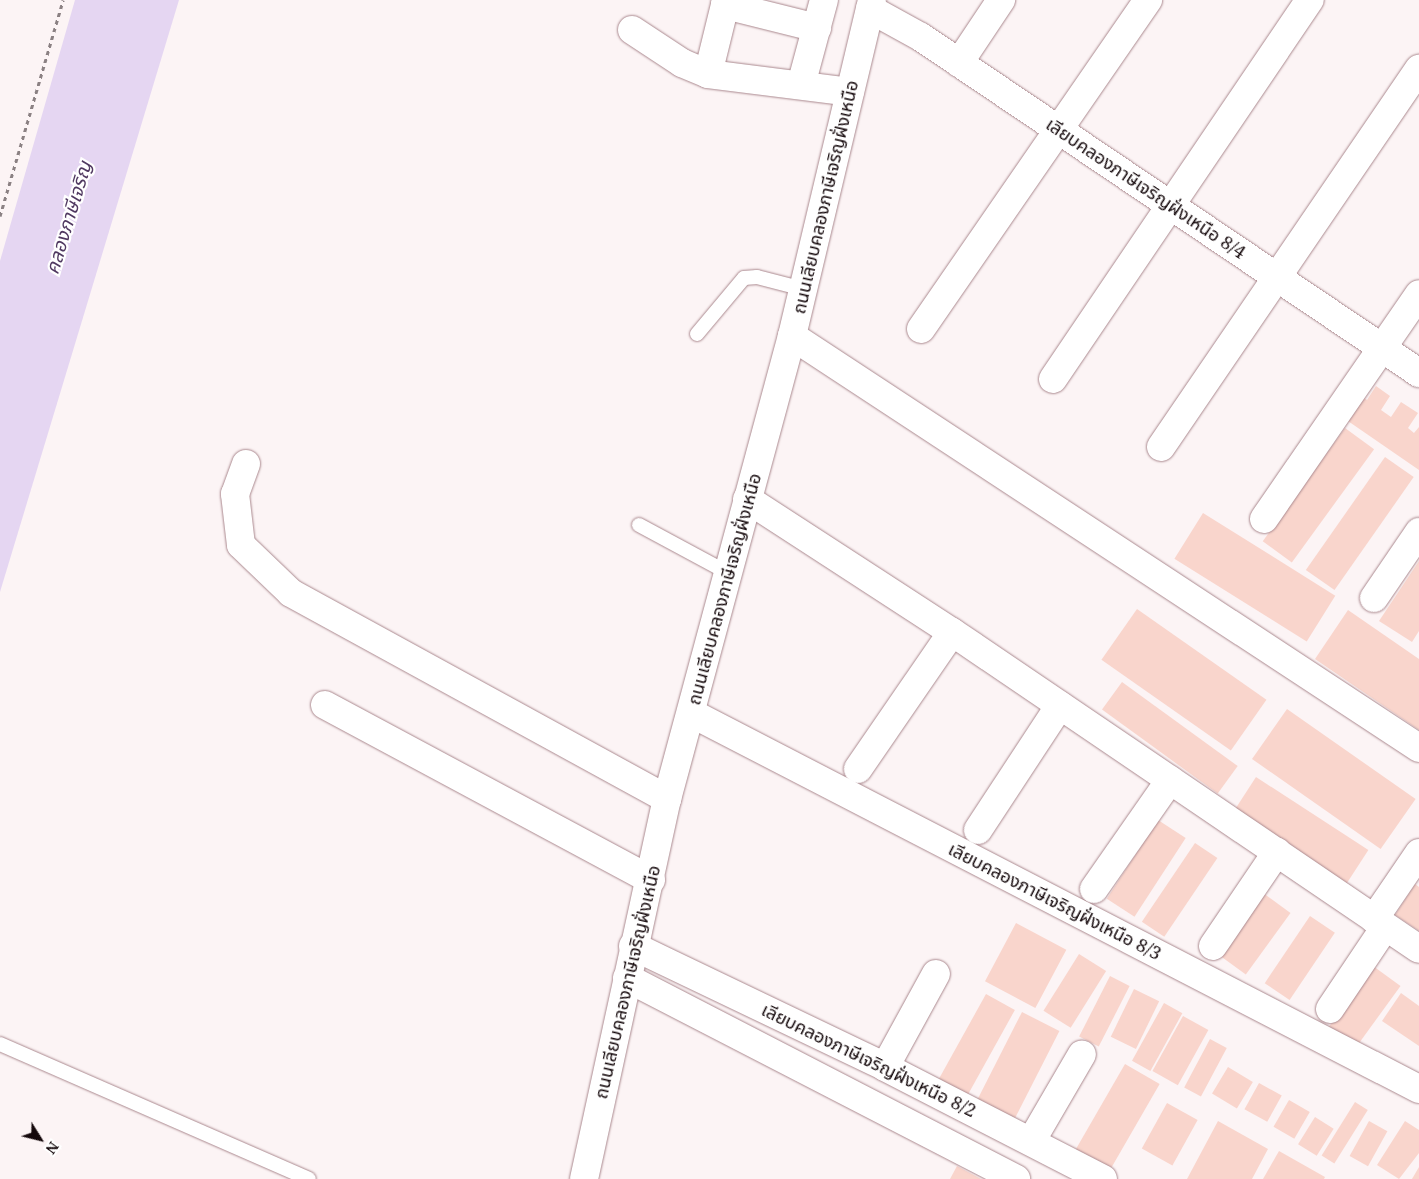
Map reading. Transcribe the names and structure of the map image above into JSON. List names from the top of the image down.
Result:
{
  "streets": {
    "street": [
      "เลียบคลองภาษีเจริญฝั่งเหนือ 8/4",
      "ถนนเลียบคลองภาษีเจริญฝั่งเหนือ",
      "เลียบคลองภาษีเจริญฝั่งเหนือ 8/3",
      "เลียบคลองภาษีเจริญฝั่งเหนือ 8/2"
    ]
  },
  "crossings": [
    ["เลียบคลองภาษีเจริญฝั่งเหนือ 8/4", "ถนนเลียบคลองภาษีเจริญฝั่งเหนือ"],
    ["ถนนเลียบคลองภาษีเจริญฝั่งเหนือ", "เลียบคลองภาษีเจริญฝั่งเหนือ 8/3"],
    ["ถนนเลียบคลองภาษีเจริญฝั่งเหนือ", "เลียบคลองภาษีเจริญฝั่งเหนือ 8/2"]
  ],
  "water": ["คลองภาษีเจริญ"],
  "north": "bottom right"
}
